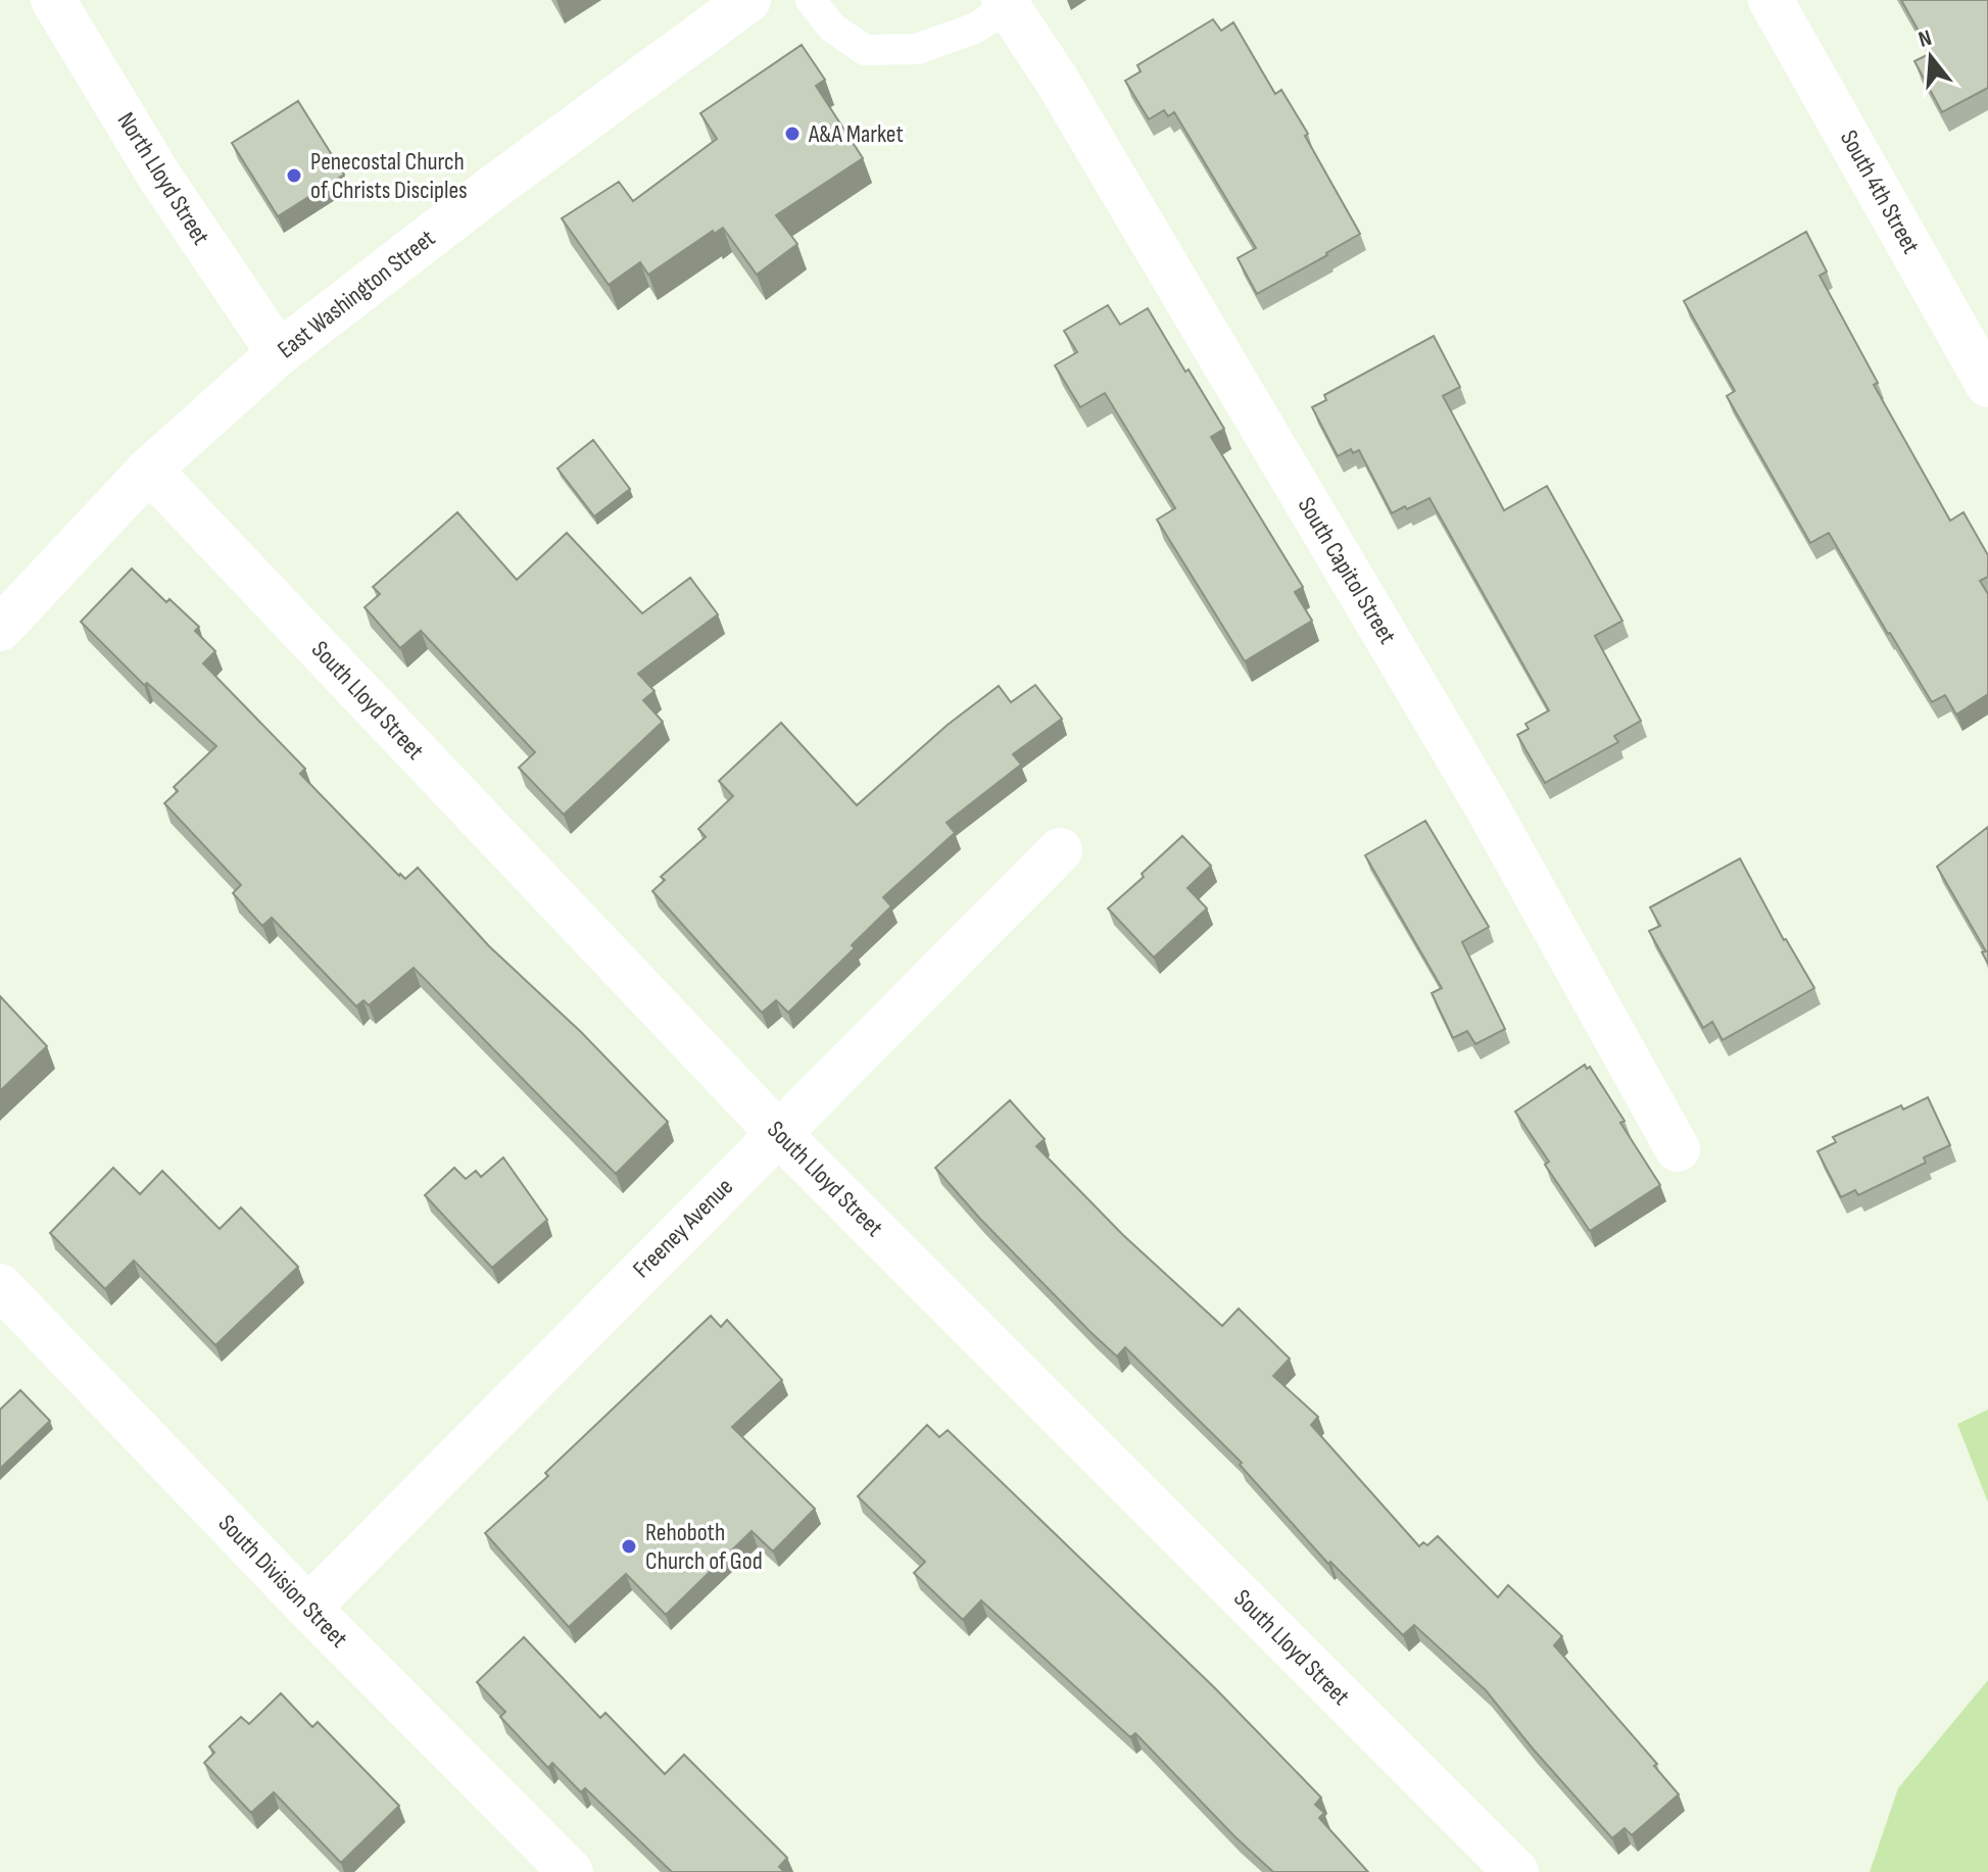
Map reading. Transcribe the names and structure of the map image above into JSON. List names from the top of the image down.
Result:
{
  "streets": {
    "street": [
      "North Lloyd Street",
      "South 4th Street",
      "East Washington Street",
      "South Capitol Street",
      "South Lloyd Street",
      "Freeney Avenue",
      "South Division Street"
    ]
  },
  "crossings": [
    ["North Lloyd Street", "East Washington Street"],
    ["East Washington Street", "South Lloyd Street"],
    ["South Lloyd Street", "Freeney Avenue"],
    ["Freeney Avenue", "South Division Street"]
  ],
  "places": ["A&A Market", "Penecostal Church of Christs Disciples", "Rehoboth Church of God"],
  "north": "top"
}
